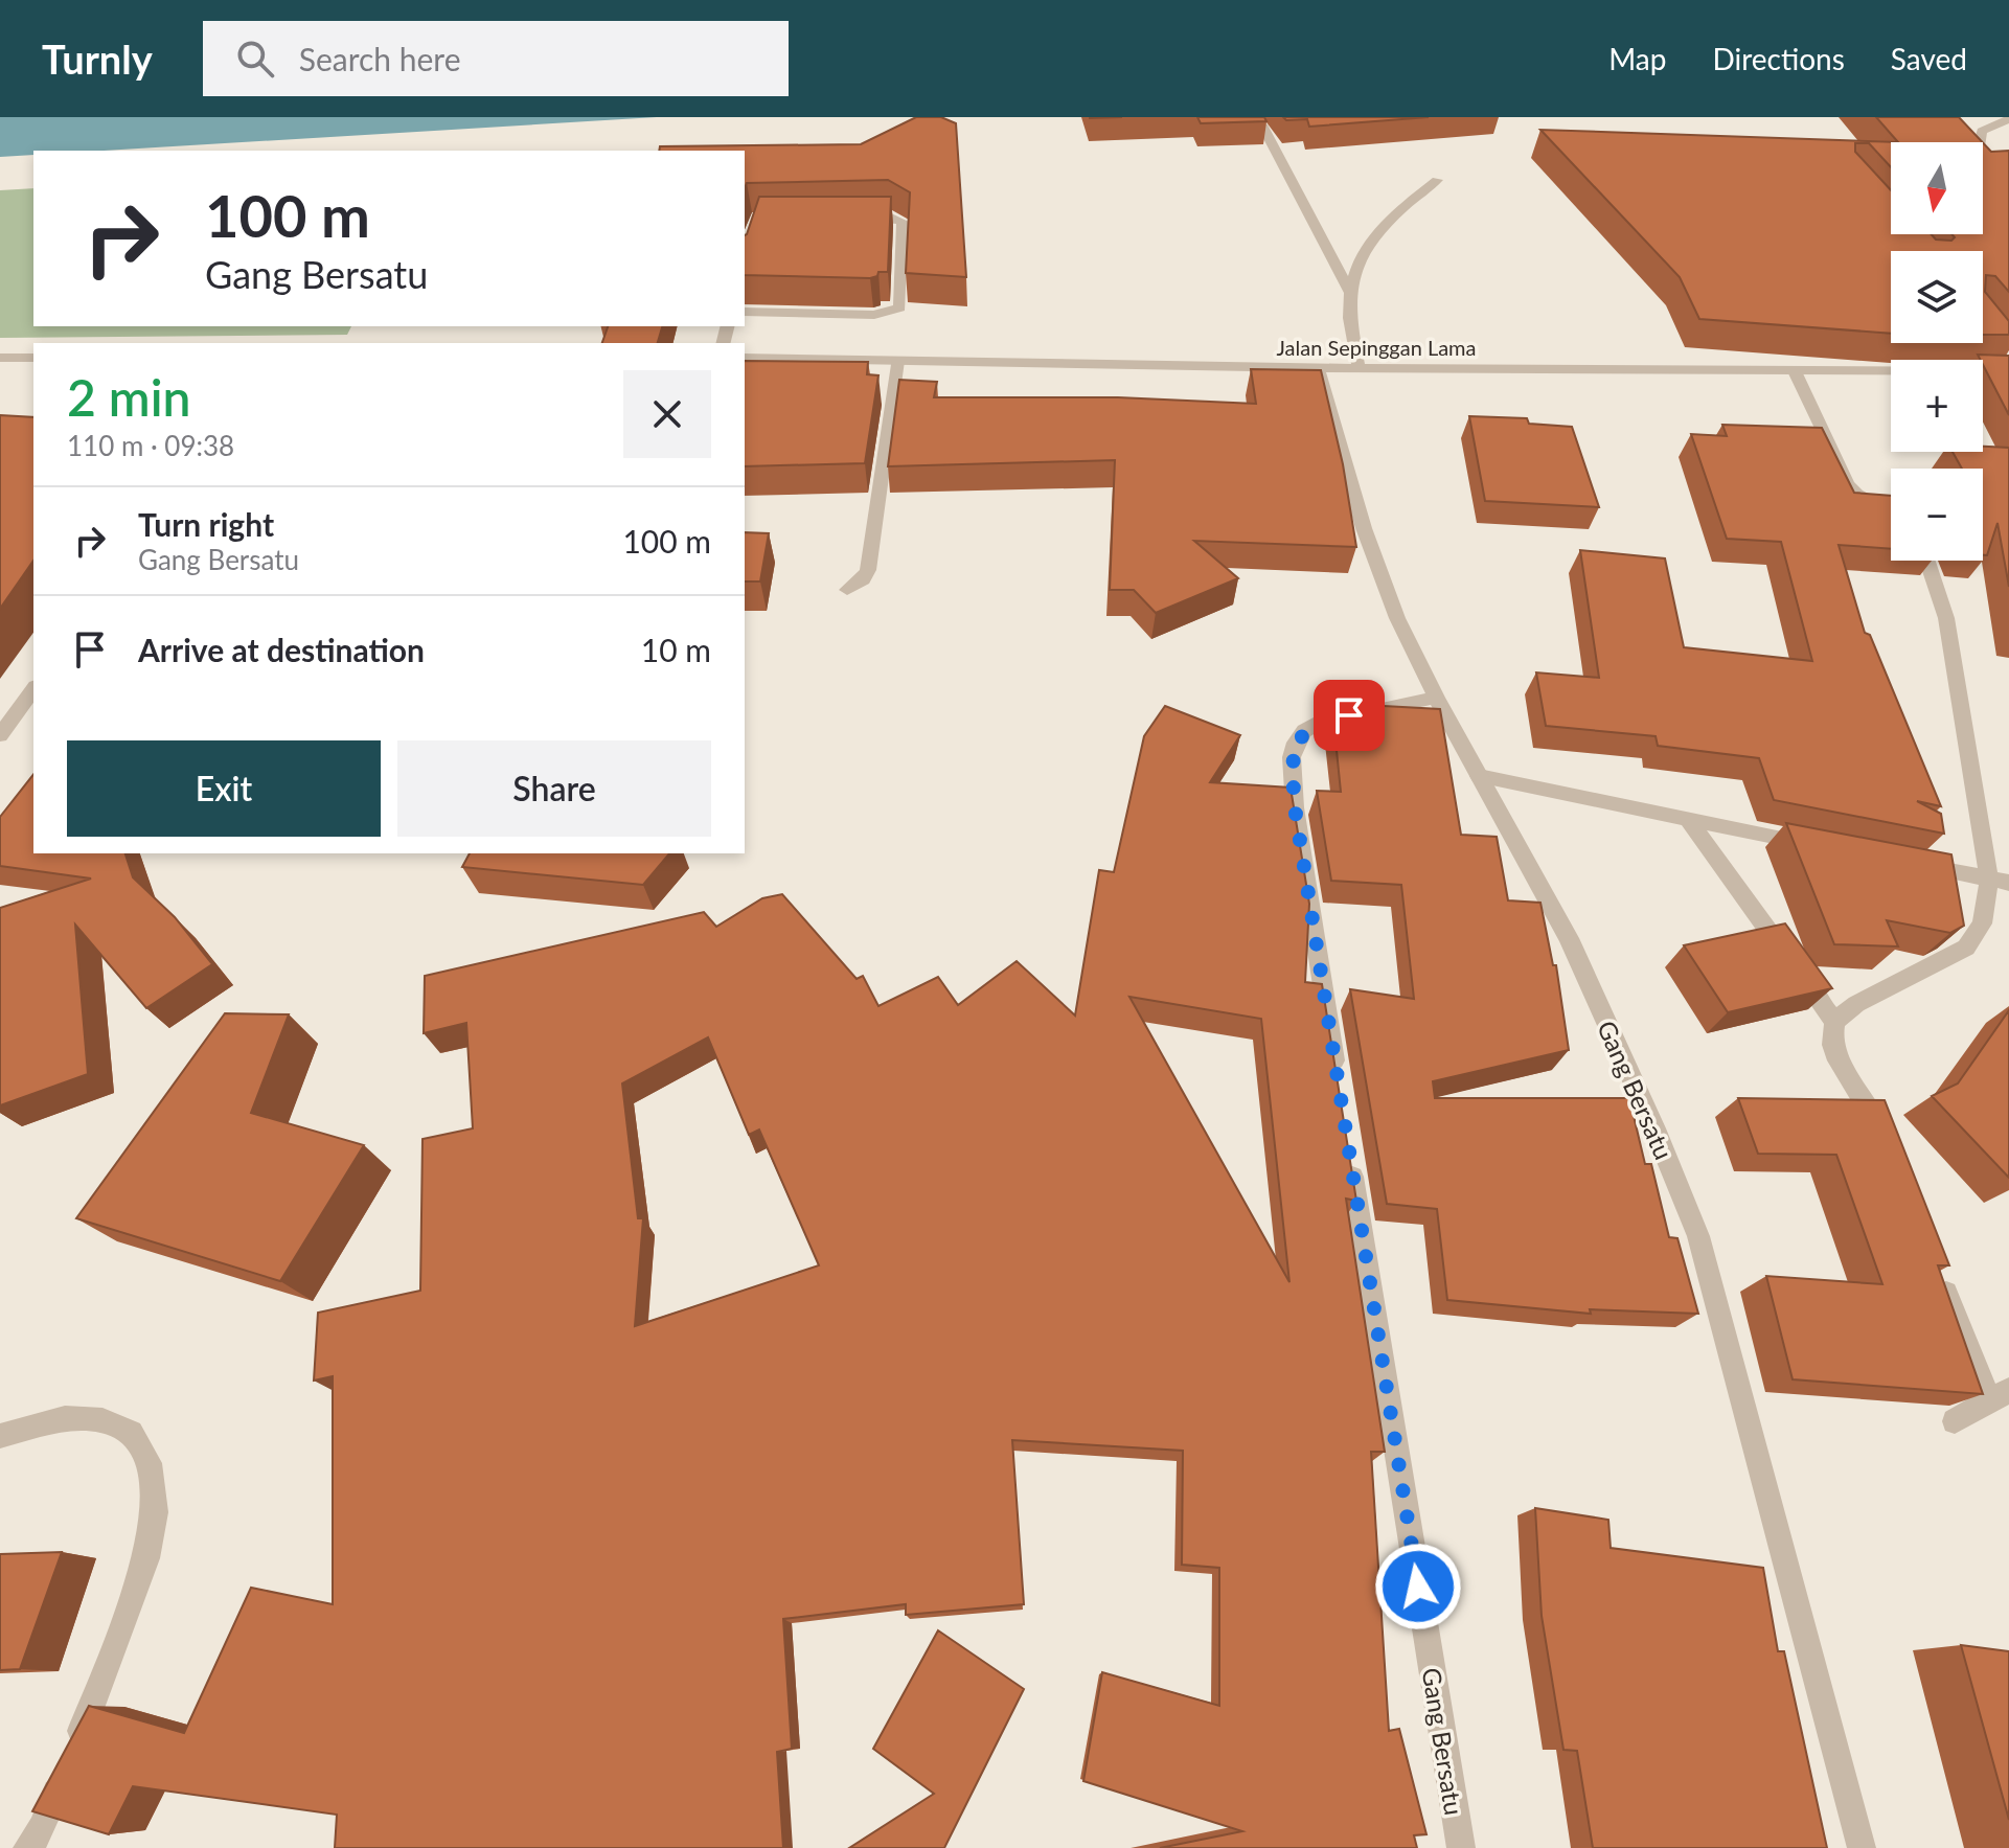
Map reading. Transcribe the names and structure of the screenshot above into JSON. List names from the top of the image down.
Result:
{
  "streets": {
    "street": ["Jalan Sepinggan Lama", "Gang Bersatu"]
  },
  "crossings": [
    ["Jalan Sepinggan Lama", "Gang Bersatu"]
  ],
  "north": "bottom",
  "page": {
    "header": "Turnly",
    "search": "Search here",
    "nav": ["Map", "Directions", "Saved"],
    "map_buttons": ["+", "−"],
    "turn": ["100 m", "Gang Bersatu"],
    "heading": ["2 min", "110 m · 09:38"],
    "list": [
      {
        "name": "Turn right",
        "note": "Gang Bersatu",
        "value": "100 m"
      },
      {
        "name": "Arrive at destination",
        "value": "10 m"
      }
    ],
    "buttons": ["Exit", "Share"]
  }
}
